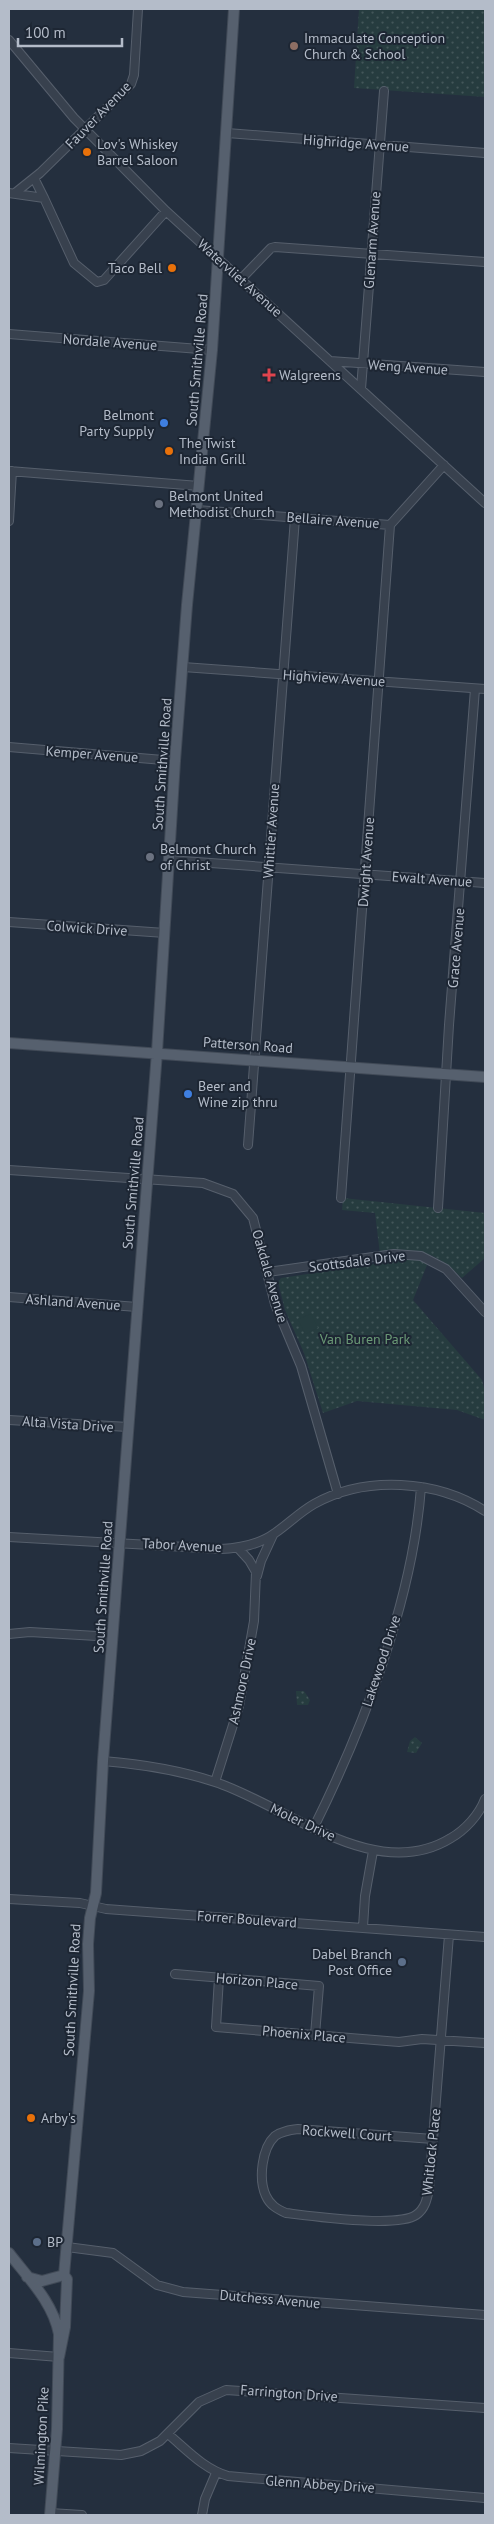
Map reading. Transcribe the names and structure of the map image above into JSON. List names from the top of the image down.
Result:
{
  "streets": {
    "main road": ["South Smithville Road", "Patterson Road", "Wilmington Pike"],
    "street": [
      "Fauver Avenue",
      "Highridge Avenue",
      "Glenarm Avenue",
      "Watervliet Avenue",
      "Nordale Avenue",
      "Weng Avenue",
      "Bellaire Avenue",
      "Highview Avenue",
      "Kemper Avenue",
      "Whittier Avenue",
      "Dwight Avenue",
      "Ewalt Avenue",
      "Colwick Drive",
      "Grace Avenue",
      "Scottsdale Drive",
      "Oakdale Avenue",
      "Ashland Avenue",
      "Alta Vista Drive",
      "Tabor Avenue",
      "Lakewood Drive",
      "Ashmore Drive",
      "Moler Drive",
      "Forrer Boulevard",
      "Horizon Place",
      "Phoenix Place",
      "Rockwell Court",
      "Whitlock Place",
      "Dutchess Avenue",
      "Farrington Drive",
      "Glenn Abbey Drive"
    ]
  },
  "crossings": [
    ["Fauver Avenue", "Watervliet Avenue"],
    ["Highridge Avenue", "Glenarm Avenue"],
    ["Highridge Avenue", "South Smithville Road"],
    ["Glenarm Avenue", "Watervliet Avenue"],
    ["Glenarm Avenue", "Weng Avenue"],
    ["Watervliet Avenue", "South Smithville Road"],
    ["Watervliet Avenue", "Weng Avenue"],
    ["Watervliet Avenue", "Bellaire Avenue"],
    ["Nordale Avenue", "South Smithville Road"],
    ["South Smithville Road", "Bellaire Avenue"],
    ["South Smithville Road", "Highview Avenue"],
    ["South Smithville Road", "Kemper Avenue"],
    ["South Smithville Road", "Ewalt Avenue"],
    ["South Smithville Road", "Colwick Drive"],
    ["South Smithville Road", "Patterson Road"],
    ["South Smithville Road", "Oakdale Avenue"],
    ["South Smithville Road", "Ashland Avenue"],
    ["South Smithville Road", "Alta Vista Drive"],
    ["South Smithville Road", "Tabor Avenue"],
    ["South Smithville Road", "Moler Drive"],
    ["South Smithville Road", "Forrer Boulevard"],
    ["South Smithville Road", "Dutchess Avenue"],
    ["South Smithville Road", "Wilmington Pike"],
    ["Bellaire Avenue", "Whittier Avenue"],
    ["Bellaire Avenue", "Dwight Avenue"],
    ["Highview Avenue", "Whittier Avenue"],
    ["Highview Avenue", "Dwight Avenue"],
    ["Highview Avenue", "Grace Avenue"],
    ["Whittier Avenue", "Ewalt Avenue"],
    ["Whittier Avenue", "Patterson Road"],
    ["Dwight Avenue", "Ewalt Avenue"],
    ["Dwight Avenue", "Patterson Road"],
    ["Ewalt Avenue", "Grace Avenue"],
    ["Grace Avenue", "Patterson Road"],
    ["Scottsdale Drive", "Oakdale Avenue"],
    ["Oakdale Avenue", "Tabor Avenue"],
    ["Tabor Avenue", "Lakewood Drive"],
    ["Tabor Avenue", "Ashmore Drive"],
    ["Lakewood Drive", "Moler Drive"],
    ["Ashmore Drive", "Moler Drive"],
    ["Forrer Boulevard", "Whitlock Place"],
    ["Horizon Place", "Phoenix Place"],
    ["Phoenix Place", "Whitlock Place"],
    ["Rockwell Court", "Whitlock Place"],
    ["Farrington Drive", "Wilmington Pike"],
    ["Farrington Drive", "Glenn Abbey Drive"]
  ],
  "parks": ["Van Buren Park"],
  "places": {
    "other": [
      "Immaculate Conception Church & School",
      "Lov's Whiskey Barrel Saloon",
      "Taco Bell",
      "Belmont Party Supply",
      "The Twist Indian Grill",
      "Belmont United Methodist Church",
      "Belmont Church of Christ",
      "Beer and Wine zip thru",
      "Dabel Branch Post Office",
      "Arby's",
      "BP"
    ],
    "health": ["Walgreens"]
  },
  "scale_bar": "100 m"
}
